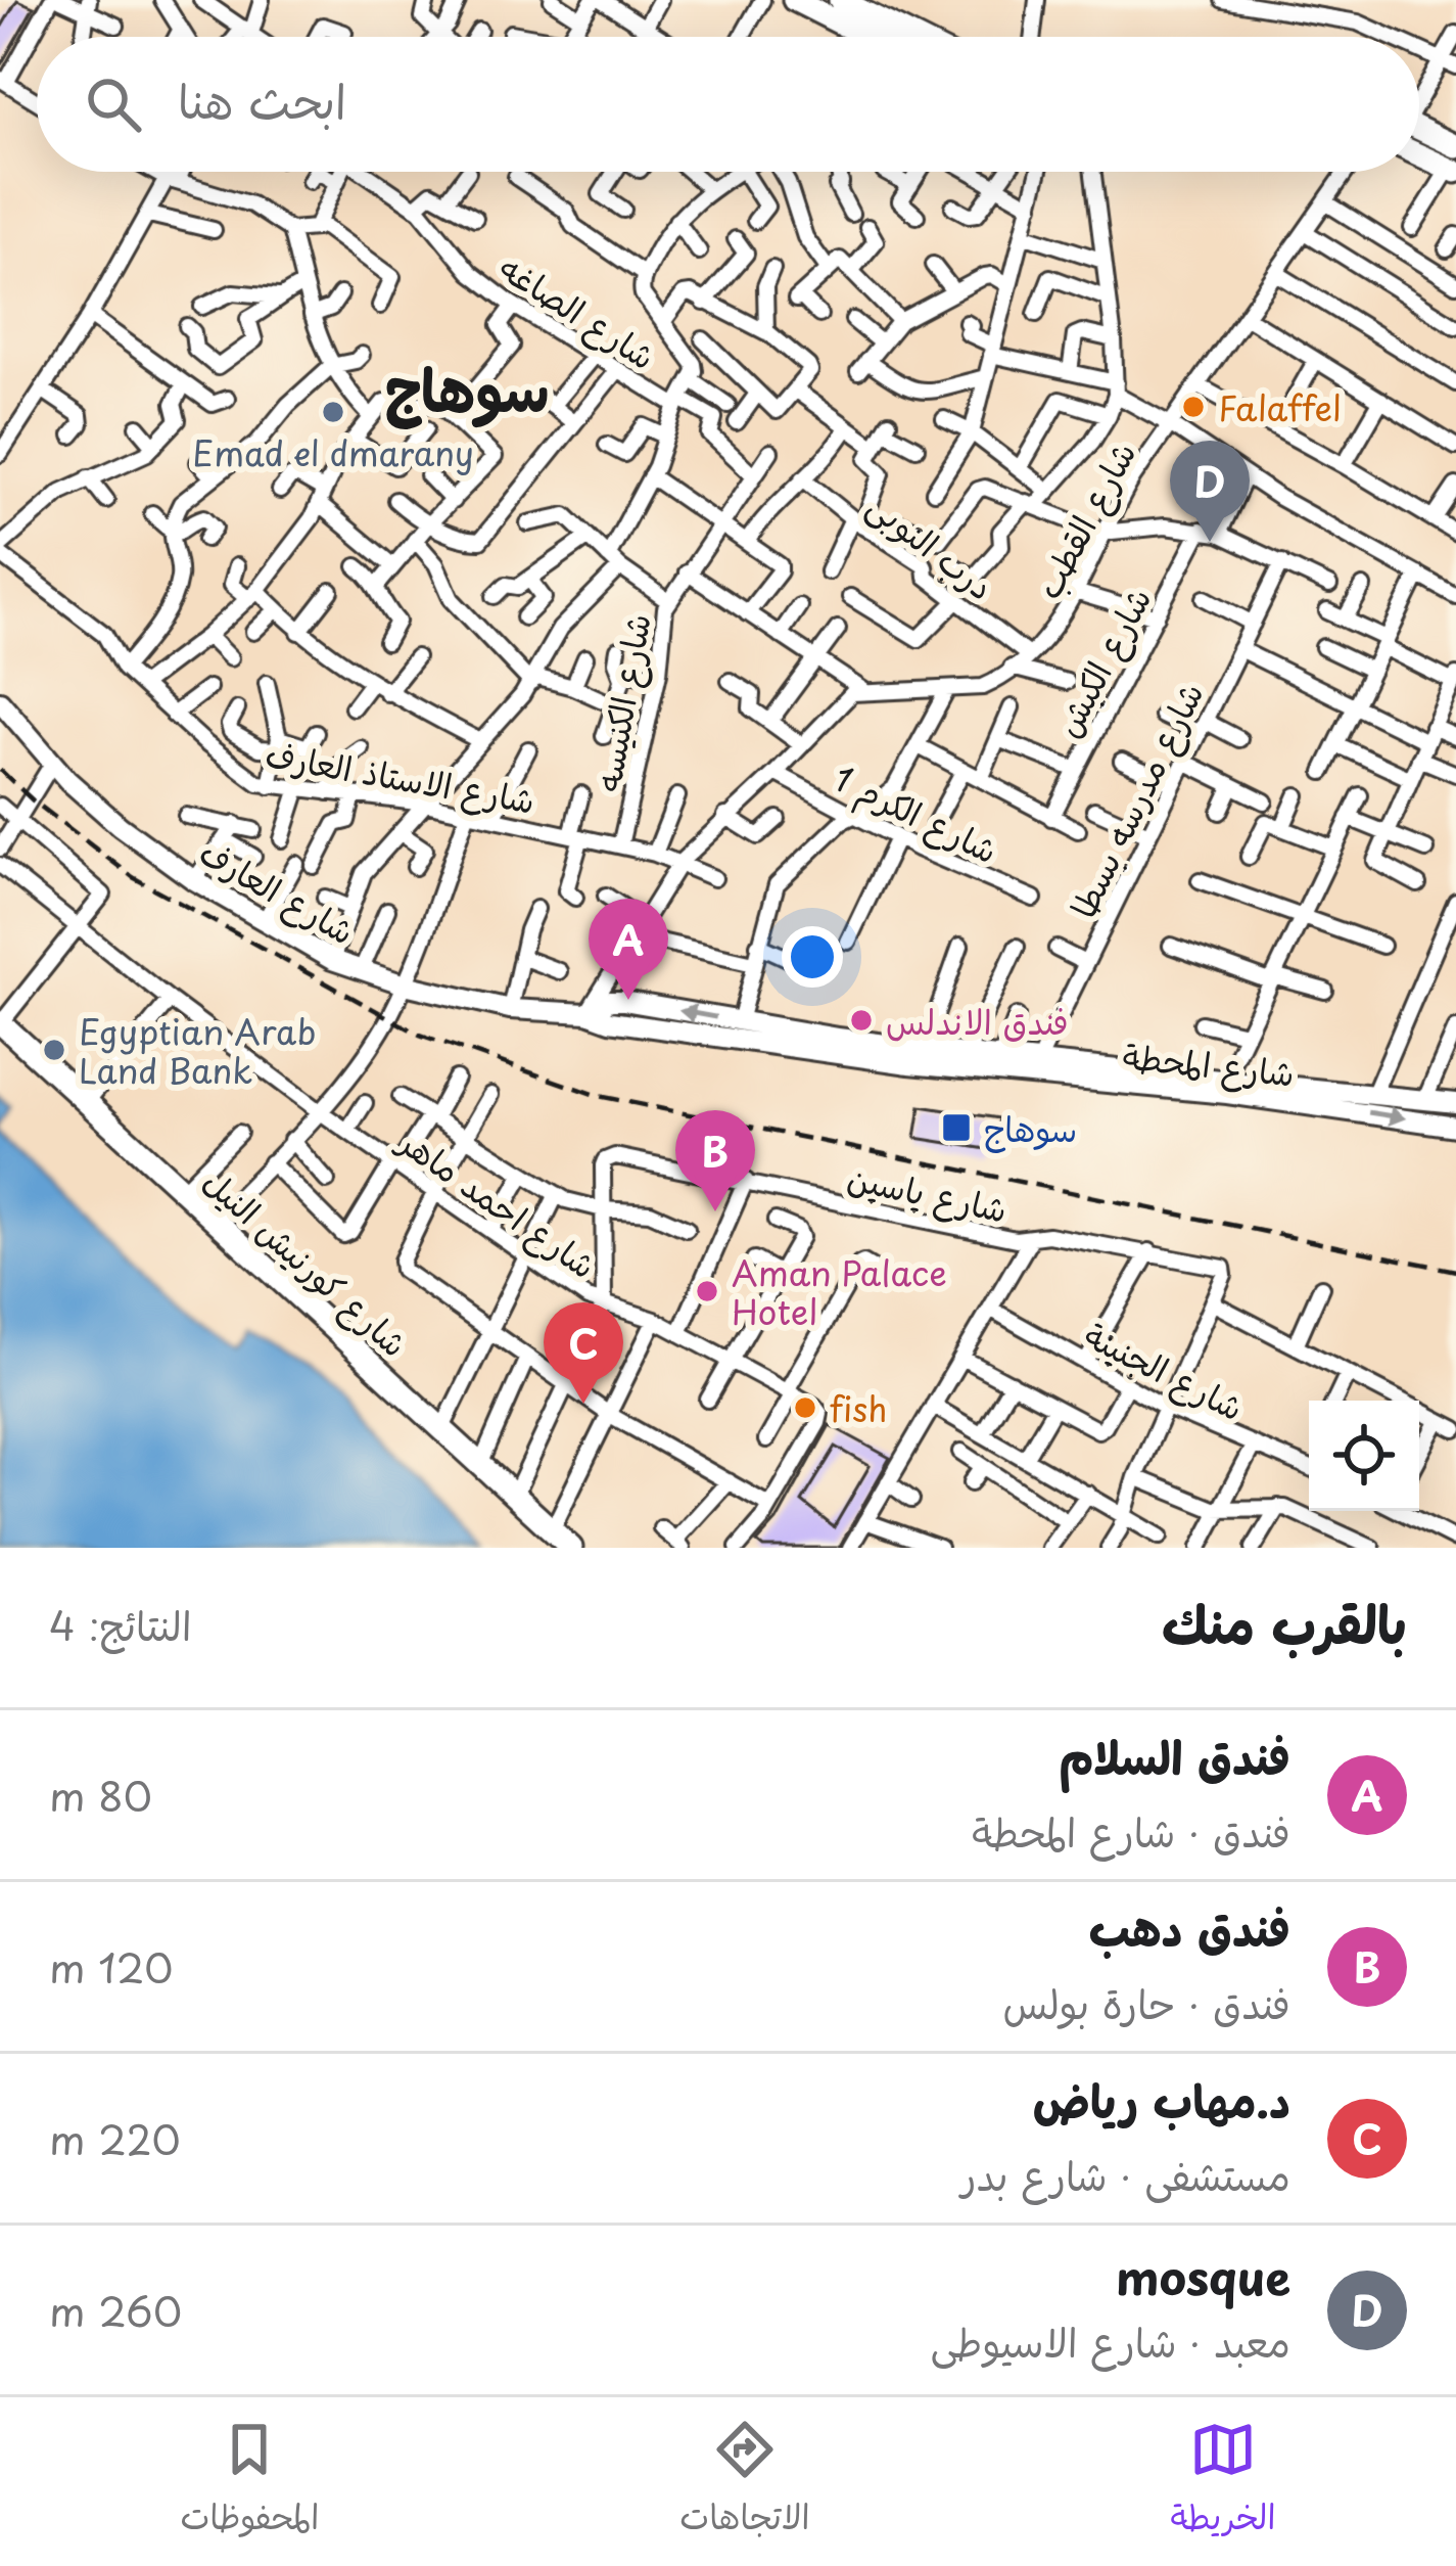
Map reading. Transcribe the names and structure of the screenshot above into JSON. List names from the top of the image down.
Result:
{
  "streets": {
    "main road": ["شارع كورنيش النيل"],
    "street": [
      "شارع الصاغه",
      "شارع القطب",
      "درب النوبى",
      "شارع الكبش",
      "شارع الكنيسه",
      "شارع الاستاذ العارف",
      "شارع مدرسه بسطا",
      "شارع الكرم 1",
      "شارع العارف",
      "شارع المحطة",
      "شارع ياسين",
      "شارع احمد ماهر",
      "شارع الجنينة"
    ]
  },
  "crossings": [
    ["شارع القطب", "درب النوبى"],
    ["شارع الكنيسه", "شارع الاستاذ العارف"],
    ["شارع مدرسه بسطا", "شارع المحطة"],
    ["شارع العارف", "شارع المحطة"]
  ],
  "districts": ["سوهاج"],
  "places": {
    "other": [
      "Falaffel",
      "Emad el dmarany",
      "فندق الاندلس",
      "Egyptian Arab Land Bank",
      "Aman Palace Hotel",
      "fish"
    ],
    "transit": ["سوهاج"]
  },
  "page": {
    "search": "ابحث هنا",
    "pins": [
      "D",
      "A",
      "B",
      "C"
    ],
    "heading": ["بالقرب منك", "النتائج: 4"],
    "list": [
      {
        "mark": "A",
        "name": "فندق السلام",
        "note": "فندق · شارع المحطة",
        "value": "80 m"
      },
      {
        "mark": "B",
        "name": "فندق دهب",
        "note": "فندق · حارة بولس",
        "value": "120 m"
      },
      {
        "mark": "C",
        "name": "د.مهاب رياض",
        "note": "مستشفى · شارع بدر",
        "value": "220 m"
      },
      {
        "mark": "D",
        "name": "mosque",
        "note": "معبد · شارع الاسيوطى",
        "value": "260 m"
      }
    ],
    "nav": ["الخريطة", "الاتجاهات", "المحفوظات"]
  }
}
